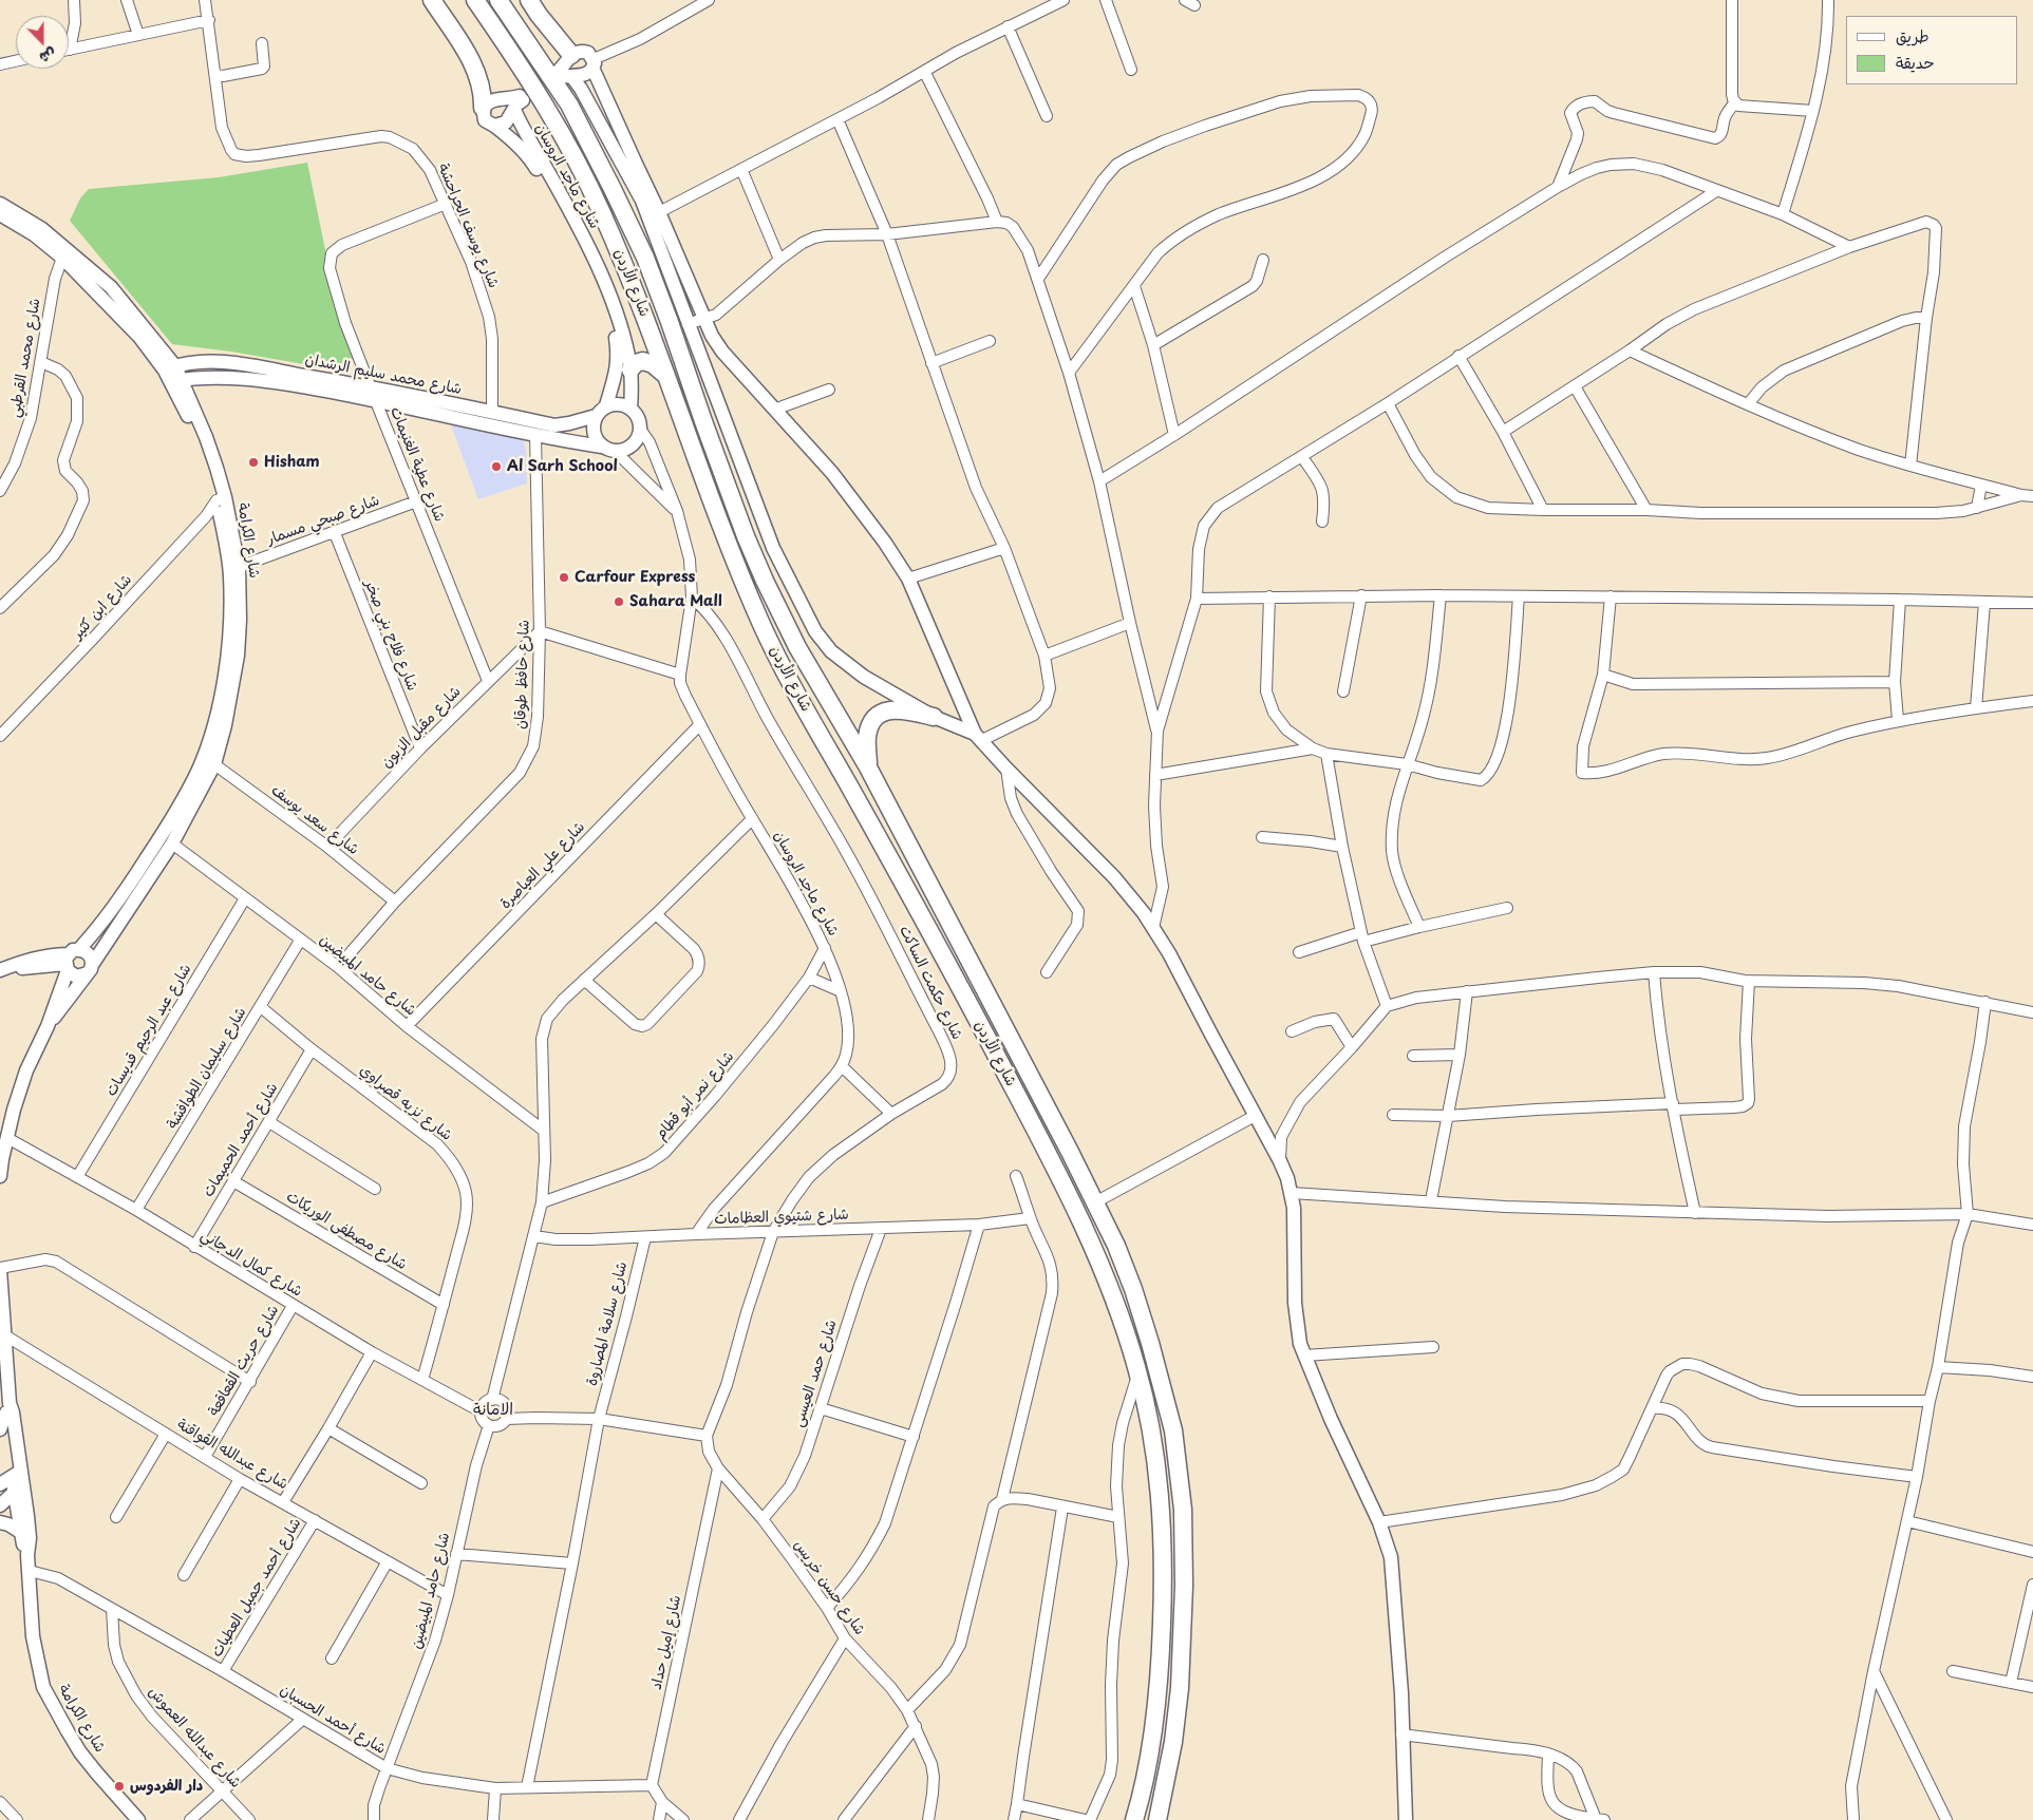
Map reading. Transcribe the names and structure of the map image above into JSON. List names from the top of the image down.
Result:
{
  "streets": {
    "highway": ["شارع الأردن"],
    "street": [
      "شارع ماجد الروسان",
      "شارع يوسف الحراحشة",
      "شارع محمد القرطبي",
      "شارع محمد سليم الرشدان",
      "شارع عطية الغنيمات",
      "شارع صبحي مسمار",
      "شارع الكرامة",
      "شارع ابن كثير",
      "شارع فلاح بني صخر",
      "شارع حافظ طوقان",
      "شارع مقبل الزبون",
      "شارع سعد يوسف",
      "شارع علي العياصرة",
      "شارع حامد المبيضين",
      "شارع حكمت الساكت",
      "شارع عبد الرحيم قديسات",
      "شارع سليمان الطوافشة",
      "شارع نمر أبو قطام",
      "شارع نزيه قصراوي",
      "شارع أحمد الحميمات",
      "شارع شتيوي العظامات",
      "شارع مصطفى الوريكات",
      "شارع كمال الدجاني",
      "شارع سلامة المصاروة",
      "شارع حريث القعاقعة",
      "شارع حمد العيسى",
      "شارع عبدالله القواقنة",
      "شارع أحمد جميل العطيات",
      "شارع حسن خريس",
      "شارع إميل حداد",
      "شارع أحمد الحسبان",
      "شارع عبدالله العموش"
    ]
  },
  "crossings": [
    ["شارع ماجد الروسان", "شارع محمد سليم الرشدان"],
    ["شارع ماجد الروسان", "شارع علي العياصرة"],
    ["شارع ماجد الروسان", "شارع حكمت الساكت"],
    ["شارع ماجد الروسان", "شارع نمر أبو قطام"],
    ["شارع يوسف الحراحشة", "شارع محمد سليم الرشدان"],
    ["شارع يوسف الحراحشة", "شارع عطية الغنيمات"],
    ["شارع محمد القرطبي", "شارع الكرامة"],
    ["شارع محمد سليم الرشدان", "شارع عطية الغنيمات"],
    ["شارع محمد سليم الرشدان", "شارع الكرامة"],
    ["شارع محمد سليم الرشدان", "شارع حافظ طوقان"],
    ["شارع عطية الغنيمات", "شارع صبحي مسمار"],
    ["شارع عطية الغنيمات", "شارع مقبل الزبون"],
    ["شارع صبحي مسمار", "شارع الكرامة"],
    ["شارع صبحي مسمار", "شارع فلاح بني صخر"],
    ["شارع الكرامة", "شارع ابن كثير"],
    ["شارع الكرامة", "شارع سعد يوسف"],
    ["شارع الكرامة", "شارع حامد المبيضين"],
    ["شارع الكرامة", "شارع كمال الدجاني"],
    ["شارع الكرامة", "شارع عبدالله القواقنة"],
    ["شارع الكرامة", "شارع أحمد الحسبان"],
    ["شارع فلاح بني صخر", "شارع مقبل الزبون"],
    ["شارع حافظ طوقان", "شارع مقبل الزبون"],
    ["شارع حافظ طوقان", "شارع سعد يوسف"],
    ["شارع حافظ طوقان", "شارع حامد المبيضين"],
    ["شارع مقبل الزبون", "شارع سعد يوسف"],
    ["شارع علي العياصرة", "شارع حامد المبيضين"],
    ["شارع حامد المبيضين", "شارع عبد الرحيم قديسات"],
    ["شارع حامد المبيضين", "شارع سليمان الطوافشة"],
    ["شارع حامد المبيضين", "شارع كمال الدجاني"],
    ["شارع حامد المبيضين", "شارع عبدالله القواقنة"],
    ["شارع حامد المبيضين", "شارع أحمد الحسبان"],
    ["شارع حكمت الساكت", "شارع شتيوي العظامات"],
    ["شارع حكمت الساكت", "شارع حسن خريس"],
    ["شارع عبد الرحيم قديسات", "شارع كمال الدجاني"],
    ["شارع سليمان الطوافشة", "شارع نزيه قصراوي"],
    ["شارع سليمان الطوافشة", "شارع كمال الدجاني"],
    ["شارع نزيه قصراوي", "شارع أحمد الحميمات"],
    ["شارع نزيه قصراوي", "شارع مصطفى الوريكات"],
    ["شارع نزيه قصراوي", "شارع كمال الدجاني"],
    ["شارع أحمد الحميمات", "شارع مصطفى الوريكات"],
    ["شارع أحمد الحميمات", "شارع كمال الدجاني"],
    ["شارع شتيوي العظامات", "شارع سلامة المصاروة"],
    ["شارع شتيوي العظامات", "شارع حمد العيسى"],
    ["شارع كمال الدجاني", "شارع حريث القعاقعة"],
    ["شارع سلامة المصاروة", "شارع أحمد الحسبان"],
    ["شارع حريث القعاقعة", "شارع عبدالله القواقنة"],
    ["شارع حمد العيسى", "شارع حسن خريس"],
    ["شارع عبدالله القواقنة", "شارع أحمد جميل العطيات"],
    ["شارع أحمد جميل العطيات", "شارع أحمد الحسبان"],
    ["شارع حسن خريس", "شارع إميل حداد"],
    ["شارع إميل حداد", "شارع أحمد الحسبان"],
    ["شارع أحمد الحسبان", "شارع عبدالله العموش"]
  ],
  "districts": ["الامانة"],
  "places": [
    "Hisham",
    "Al Sarh School",
    "Carfour Express",
    "Sahara Mall",
    "دار الفردوس"
  ],
  "legend": ["طريق", "حديقة"],
  "north": "bottom"
}
